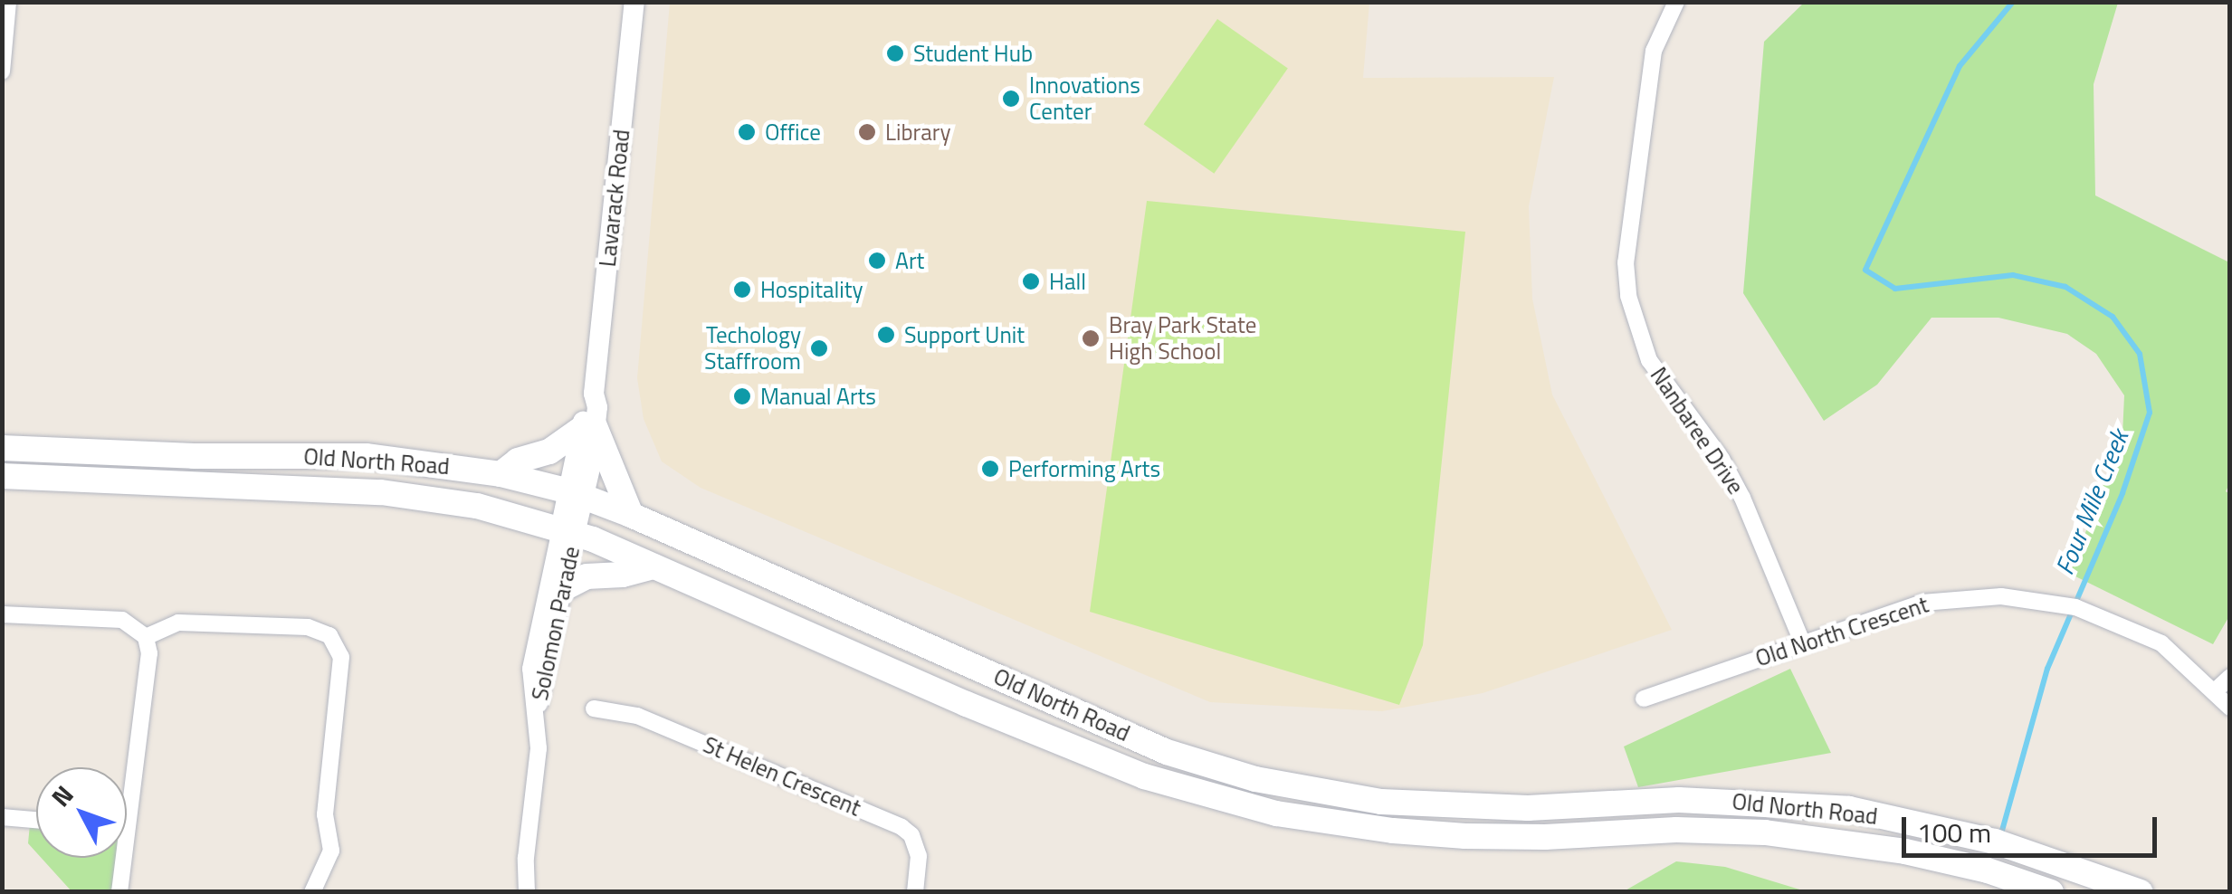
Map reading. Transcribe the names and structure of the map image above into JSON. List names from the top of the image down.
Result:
{
  "streets": {
    "main road": ["Old North Road"],
    "street": [
      "Lavarack Road",
      "Nanbaree Drive",
      "Solomon Parade",
      "Old North Crescent",
      "St Helen Crescent"
    ]
  },
  "crossings": [
    ["Lavarack Road", "Old North Road"],
    ["Lavarack Road", "Solomon Parade"],
    ["Nanbaree Drive", "Old North Crescent"],
    ["Old North Road", "Solomon Parade"]
  ],
  "water": ["Four Mile Creek"],
  "places": [
    "Student Hub",
    "Innovations Center",
    "Office",
    "Library",
    "Art",
    "Hall",
    "Hospitality",
    "Support Unit",
    "Bray Park State High School",
    "Techology Staffroom",
    "Manual Arts",
    "Performing Arts"
  ],
  "scale_bar": "100 m",
  "north": "top left"
}
